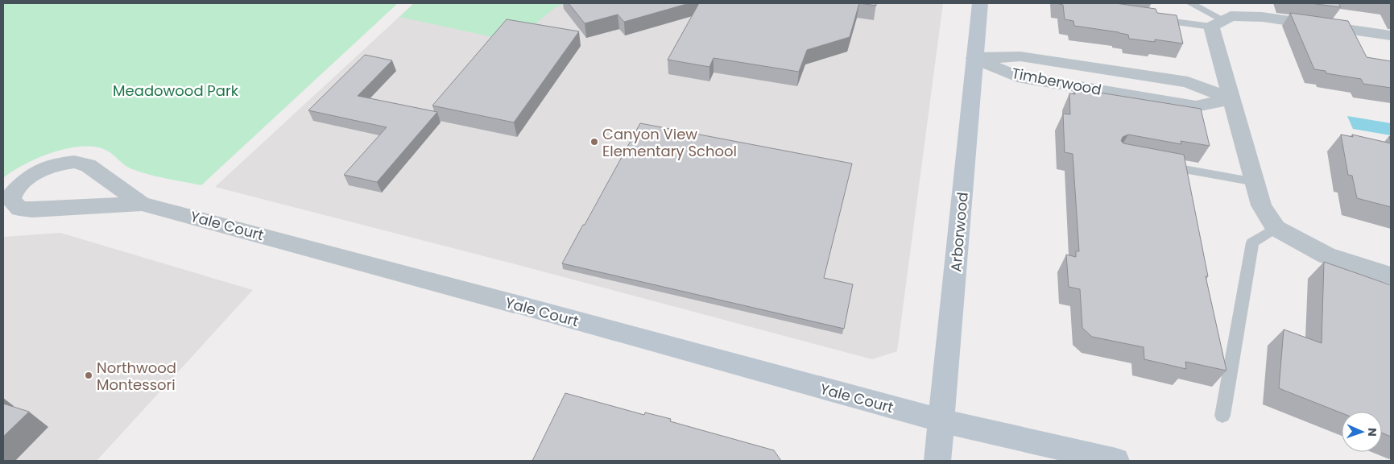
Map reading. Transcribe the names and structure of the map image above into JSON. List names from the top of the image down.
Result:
{
  "streets": {
    "street": ["Timberwood", "Yale Court", "Arborwood"]
  },
  "crossings": [
    ["Timberwood", "Arborwood"],
    ["Yale Court", "Arborwood"]
  ],
  "parks": ["Meadowood Park"],
  "places": ["Canyon View Elementary School", "Northwood Montessori"],
  "north": "right"
}
